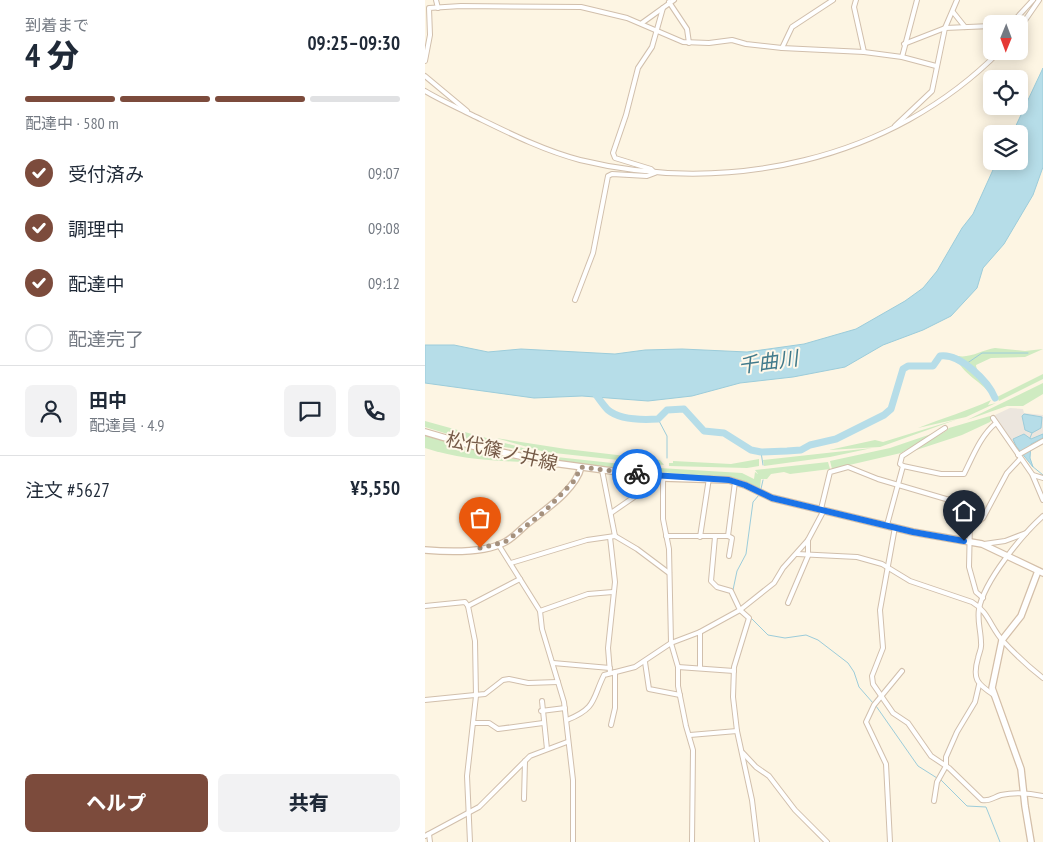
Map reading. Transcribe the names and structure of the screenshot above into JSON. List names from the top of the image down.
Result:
{
  "streets": {
    "main road": ["松代篠ノ井線"]
  },
  "water": ["千曲川"],
  "north": "bottom",
  "page": {
    "heading": ["4 分", "到着まで", "09:25–09:30"],
    "panel": [
      "田中",
      "配達員 · 4.9",
      "注文 #5627",
      "¥5,550"
    ],
    "bar": "配達中 · 580 m",
    "list": [
      ["受付済み", "09:07"],
      ["調理中", "09:08"],
      ["配達中", "09:12"],
      "配達完了"
    ],
    "buttons": ["ヘルプ", "共有"]
  }
}
